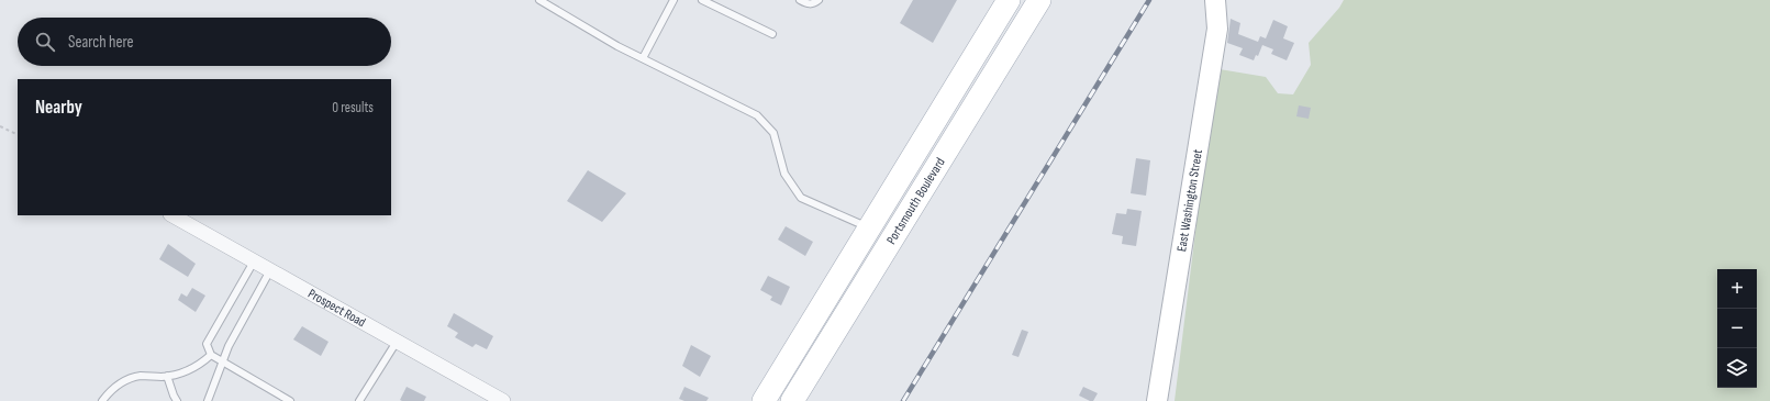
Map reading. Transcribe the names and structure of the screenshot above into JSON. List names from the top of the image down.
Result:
{
  "streets": {
    "main road": ["Portsmouth Boulevard", "East Washington Street"],
    "street": ["Prospect Road"]
  },
  "page": {
    "search": "Search here",
    "heading": ["Nearby", "0 results"],
    "map_buttons": ["+", "−"]
  }
}
